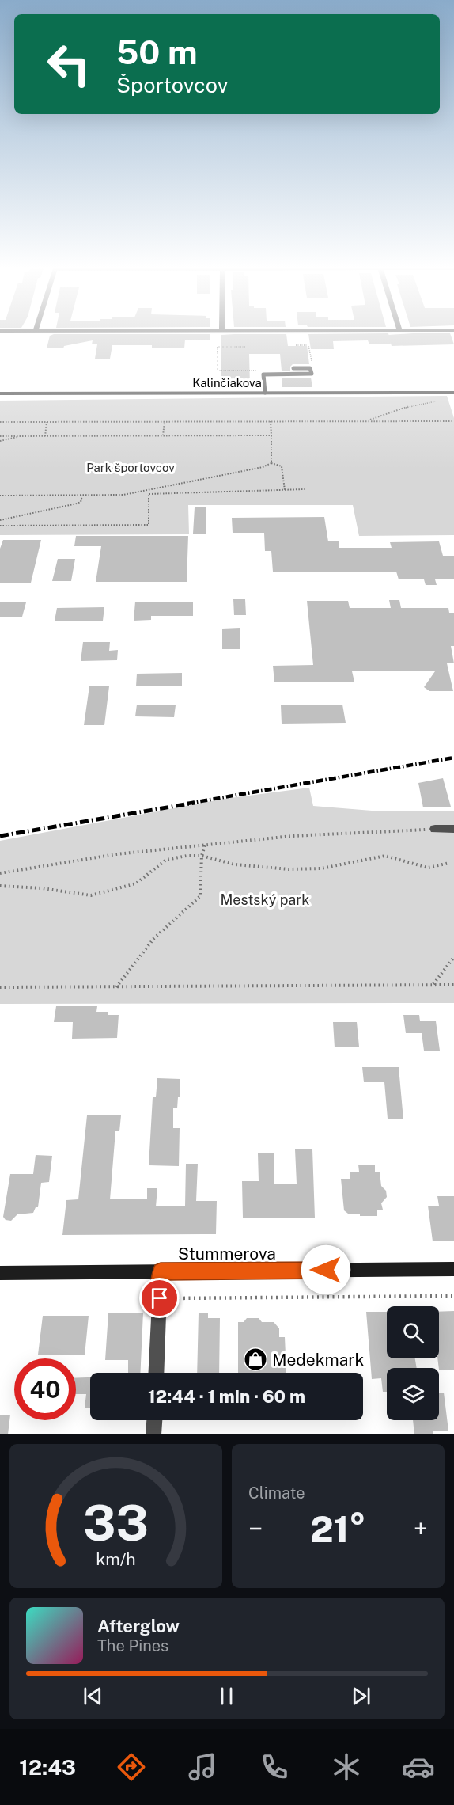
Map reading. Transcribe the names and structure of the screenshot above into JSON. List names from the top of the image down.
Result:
{
  "streets": {
    "street": ["Kalinčiakova", "Stummerova"]
  },
  "parks": ["Park športovcov", "Mestský park"],
  "places": {
    "shop": ["Medekmark"]
  },
  "page": {
    "turn": ["50 m", "Športovcov"],
    "limit": "40",
    "trip": "12:44 · 1 min · 60 m",
    "tile": "Climate",
    "heat": ["−", "21°", "+"],
    "song": ["Afterglow", "The Pines"],
    "tabs": "12:43",
    "gauge": ["33", "km/h"]
  }
}
